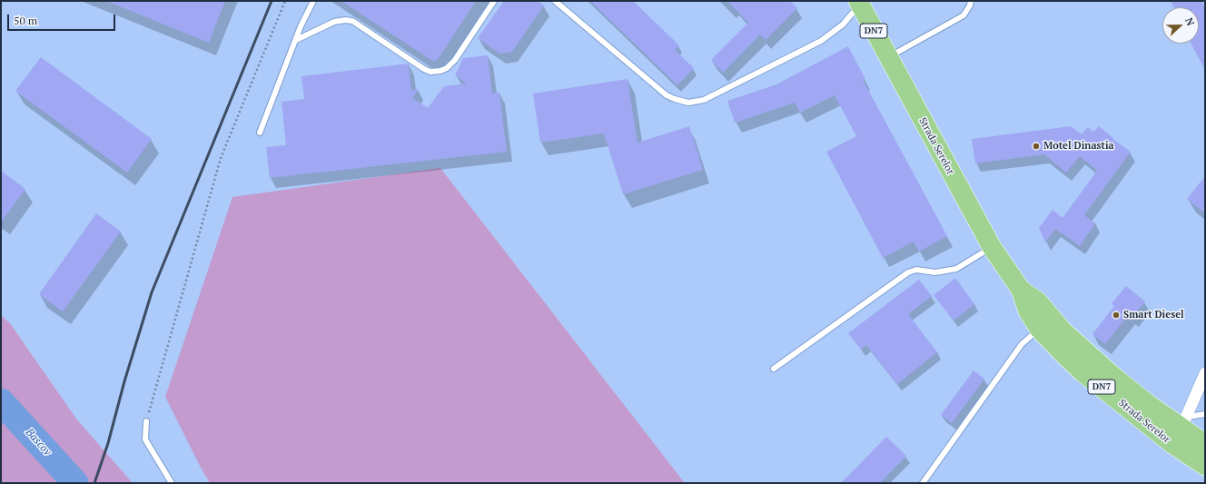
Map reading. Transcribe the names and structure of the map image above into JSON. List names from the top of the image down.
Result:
{
  "streets": {
    "highway": ["DN7", "Strada Serelor"]
  },
  "water": ["Bascov"],
  "places": ["Motel Dinastia", "Smart Diesel"],
  "scale_bar": "50 m",
  "north": "right"
}
